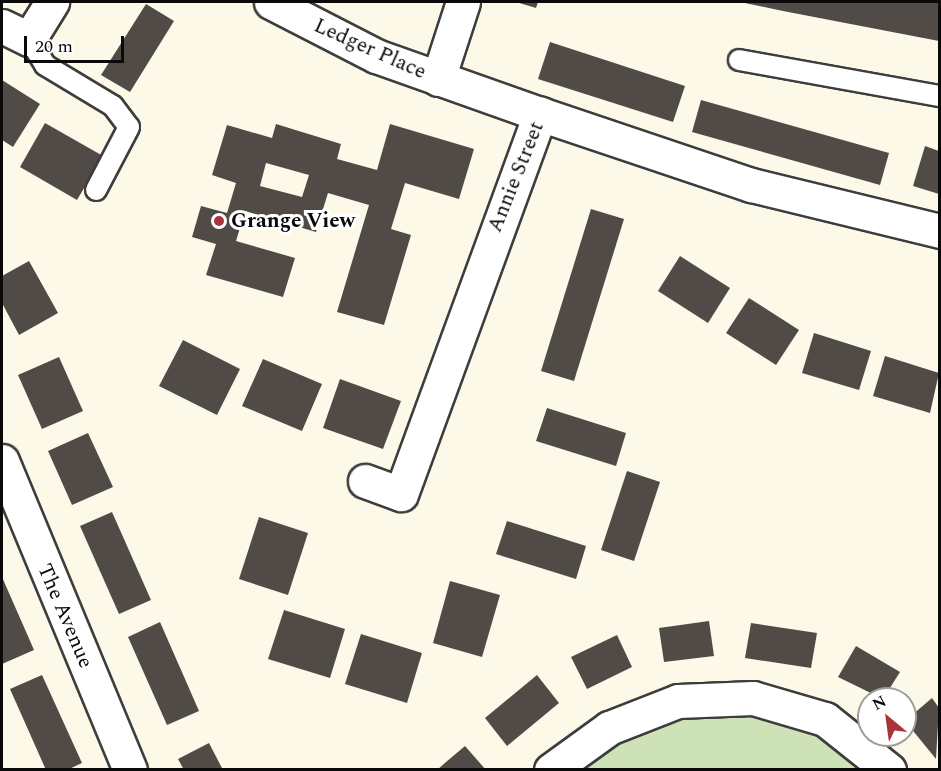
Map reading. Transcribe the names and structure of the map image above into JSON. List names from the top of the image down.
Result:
{
  "streets": {
    "street": ["Ledger Place", "Annie Street", "The Avenue"]
  },
  "crossings": [
    ["Ledger Place", "Annie Street"]
  ],
  "places": ["Grange View"],
  "scale_bar": "20 m",
  "north": "top left"
}
